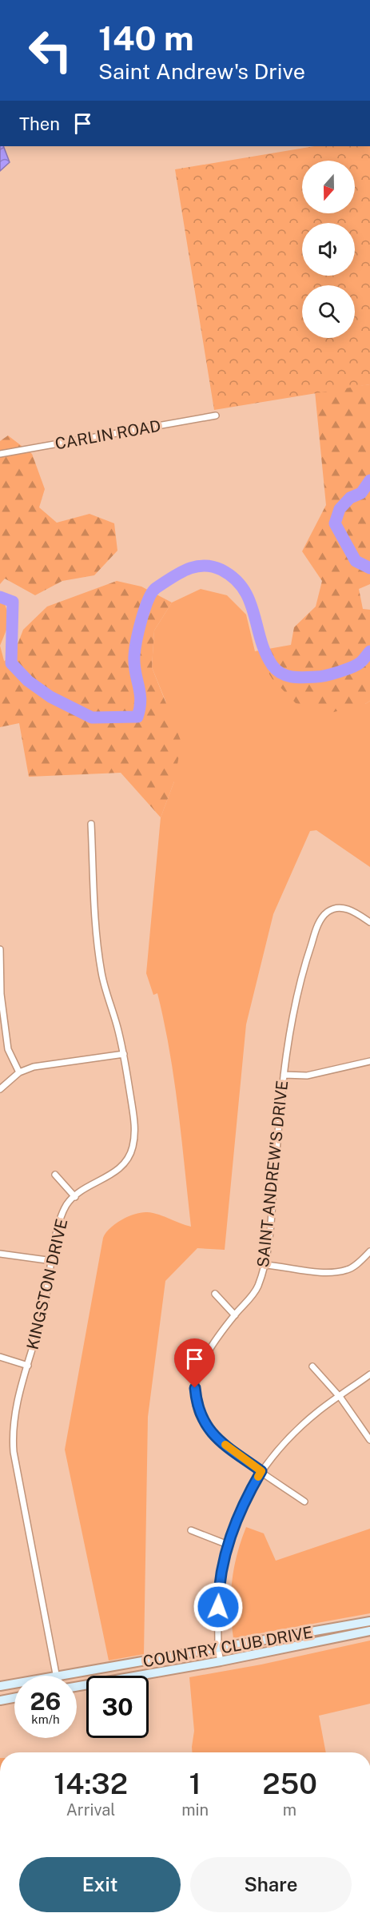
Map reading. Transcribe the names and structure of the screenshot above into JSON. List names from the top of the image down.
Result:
{
  "streets": {
    "main road": ["COUNTRY CLUB DRIVE"],
    "street": ["CARLIN ROAD", "SAINT ANDREW'S DRIVE", "KINGSTON DRIVE"]
  },
  "north": "bottom",
  "page": {
    "turn": ["140 m", "Saint Andrew's Drive"],
    "then": "Then",
    "speed": "26 km/h",
    "limit": "30",
    "eta": [
      "14:32",
      "Arrival",
      "1",
      "min",
      "250",
      "m"
    ],
    "buttons": ["Exit", "Share"]
  }
}
